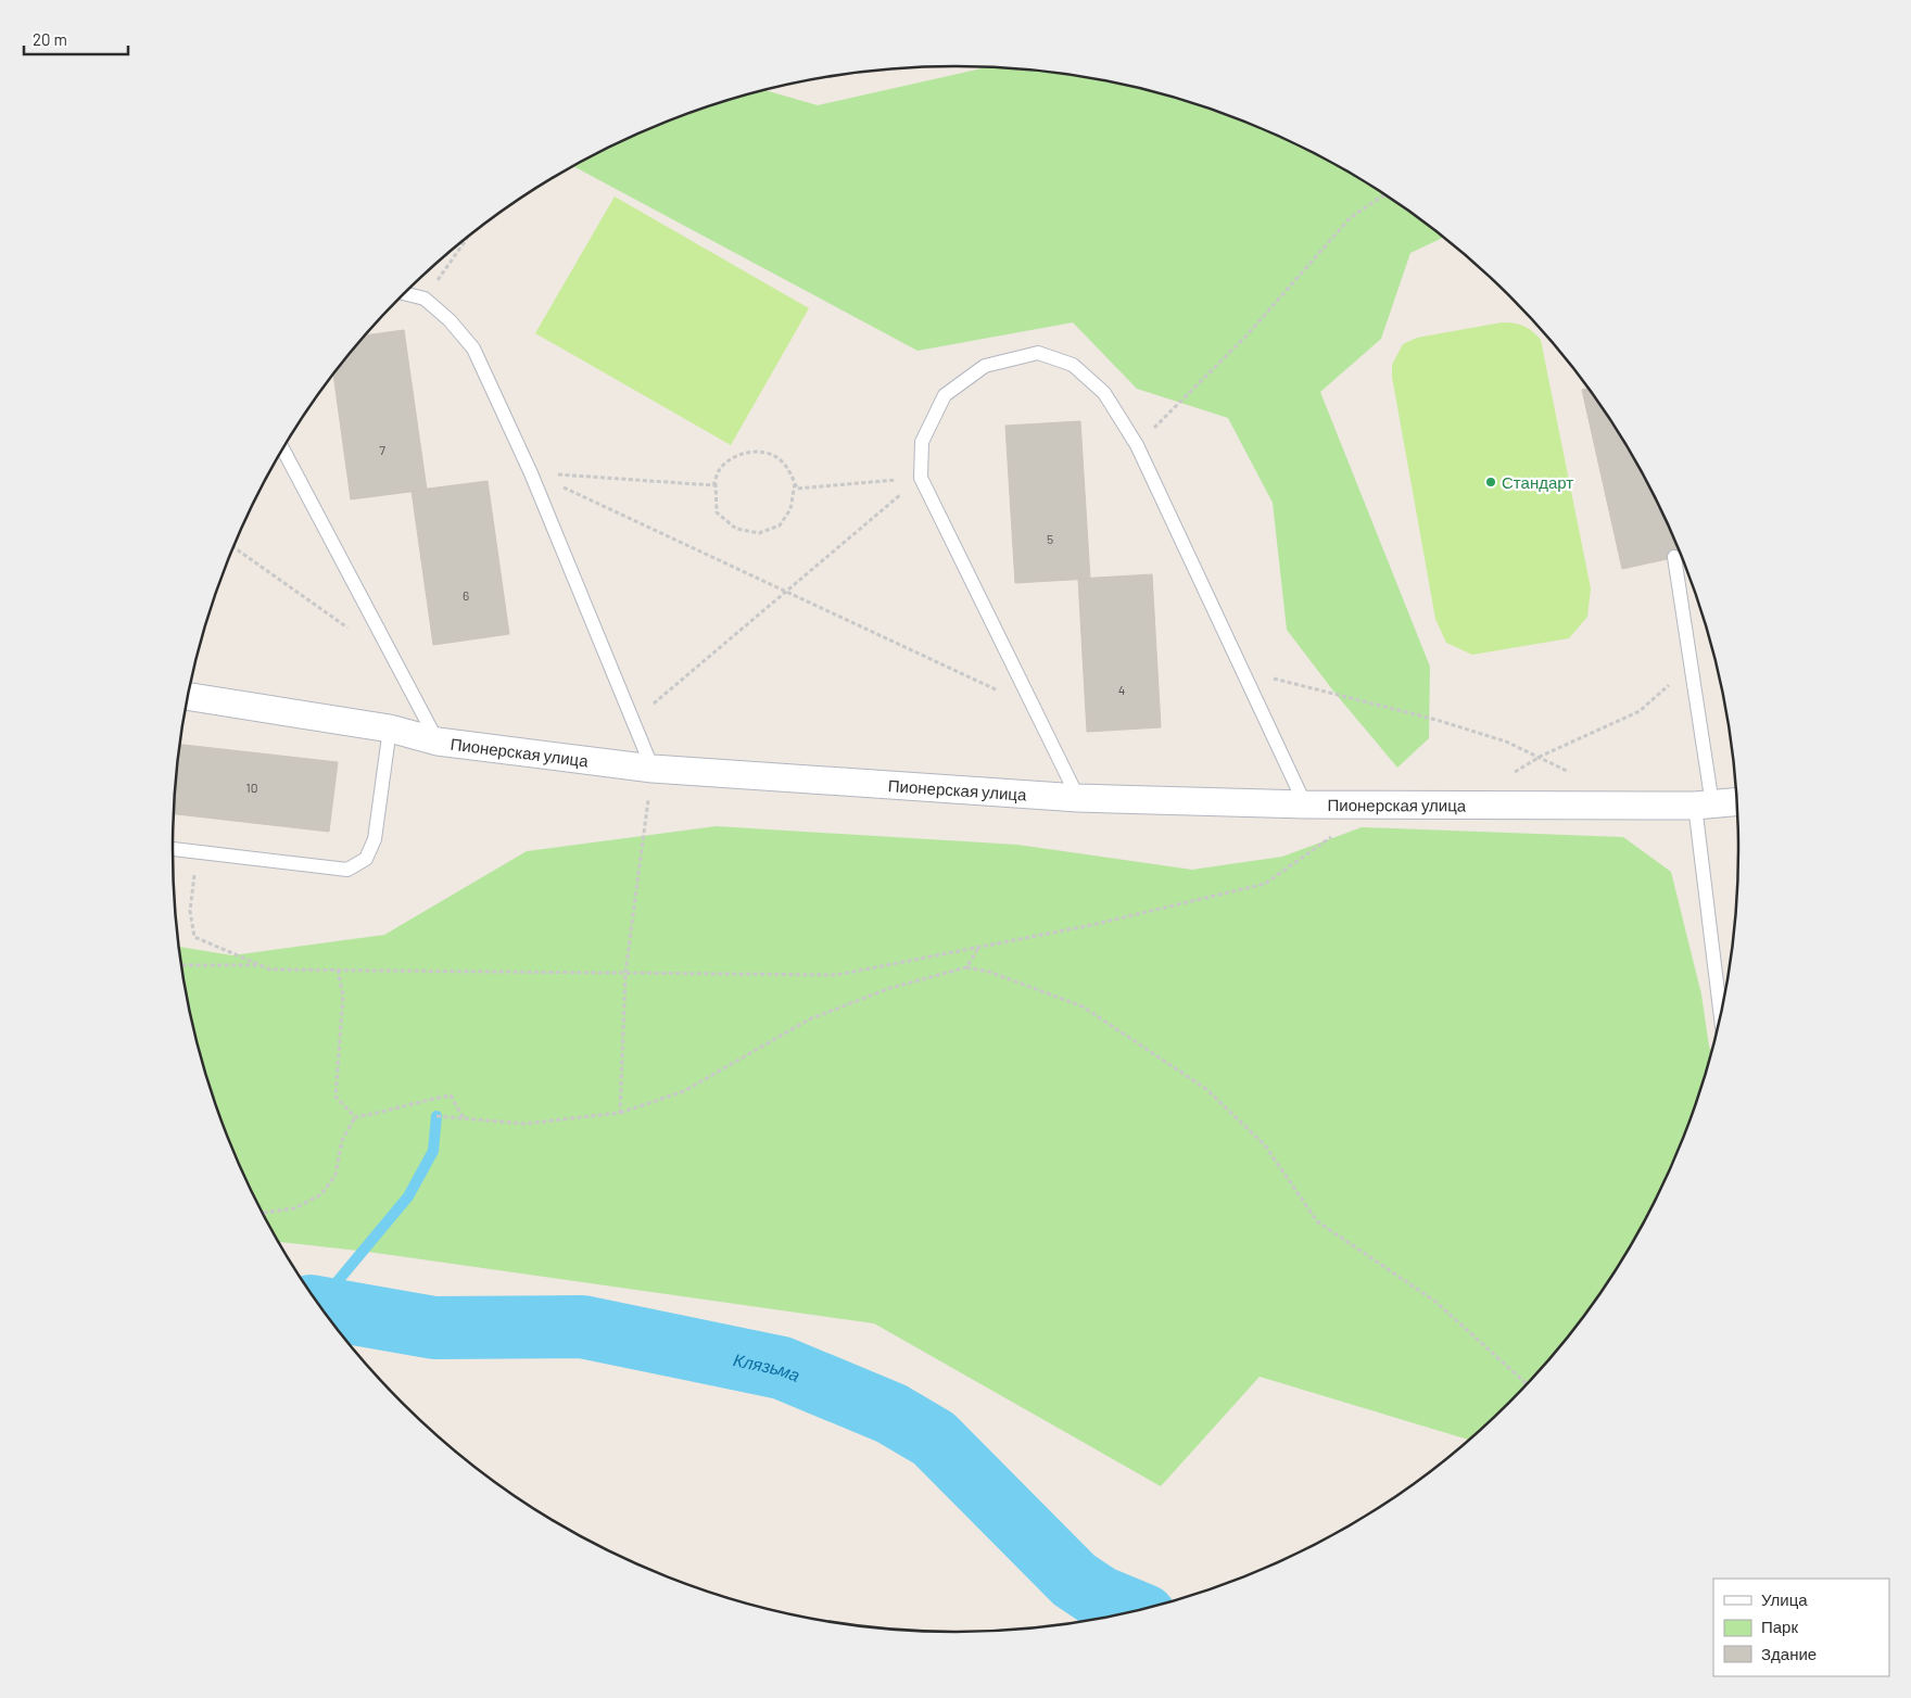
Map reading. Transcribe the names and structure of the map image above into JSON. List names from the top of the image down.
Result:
{
  "streets": {
    "street": ["Пионерская улица"]
  },
  "water": ["Клязьма"],
  "places": ["Стандарт"],
  "house_numbers": [
    "7",
    "5",
    "6",
    "4",
    "10"
  ],
  "legend": ["Улица", "Парк", "Здание"],
  "scale_bar": "20 m"
}
